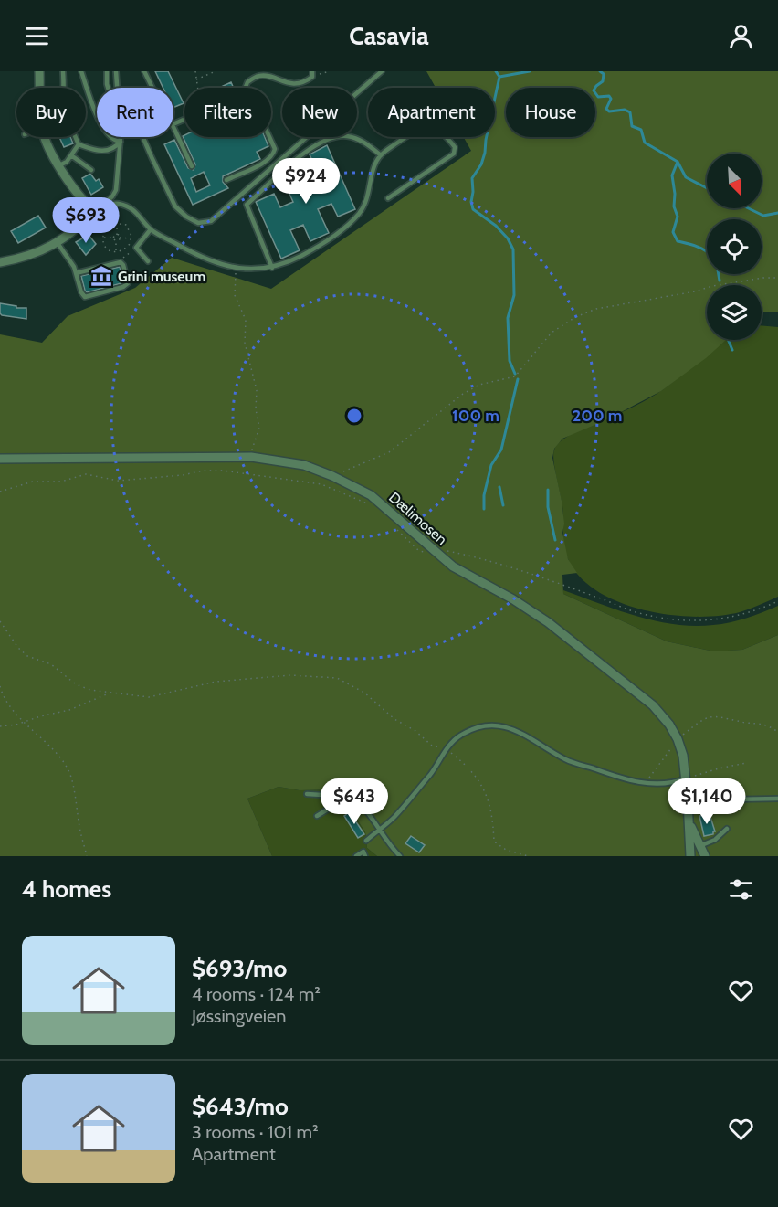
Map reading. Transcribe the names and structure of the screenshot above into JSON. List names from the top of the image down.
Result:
{
  "streets": {
    "street": ["Dælimosen"]
  },
  "places": {
    "museum": ["Grini museum"]
  },
  "north": "bottom right",
  "page": {
    "header": "Casavia",
    "chip": [
      "Buy",
      "Rent",
      "Filters",
      "New",
      "Apartment",
      "House"
    ],
    "price": [
      "$924",
      "$693",
      "$643",
      "$1,140"
    ],
    "heading": "4 homes",
    "list": [
      {
        "name": "$693/mo",
        "note": "4 rooms · 124 m² · Jøssingveien"
      },
      {
        "name": "$643/mo",
        "note": "3 rooms · 101 m² · Apartment"
      }
    ]
  },
  "rings": ["100 m", "200 m"]
}
